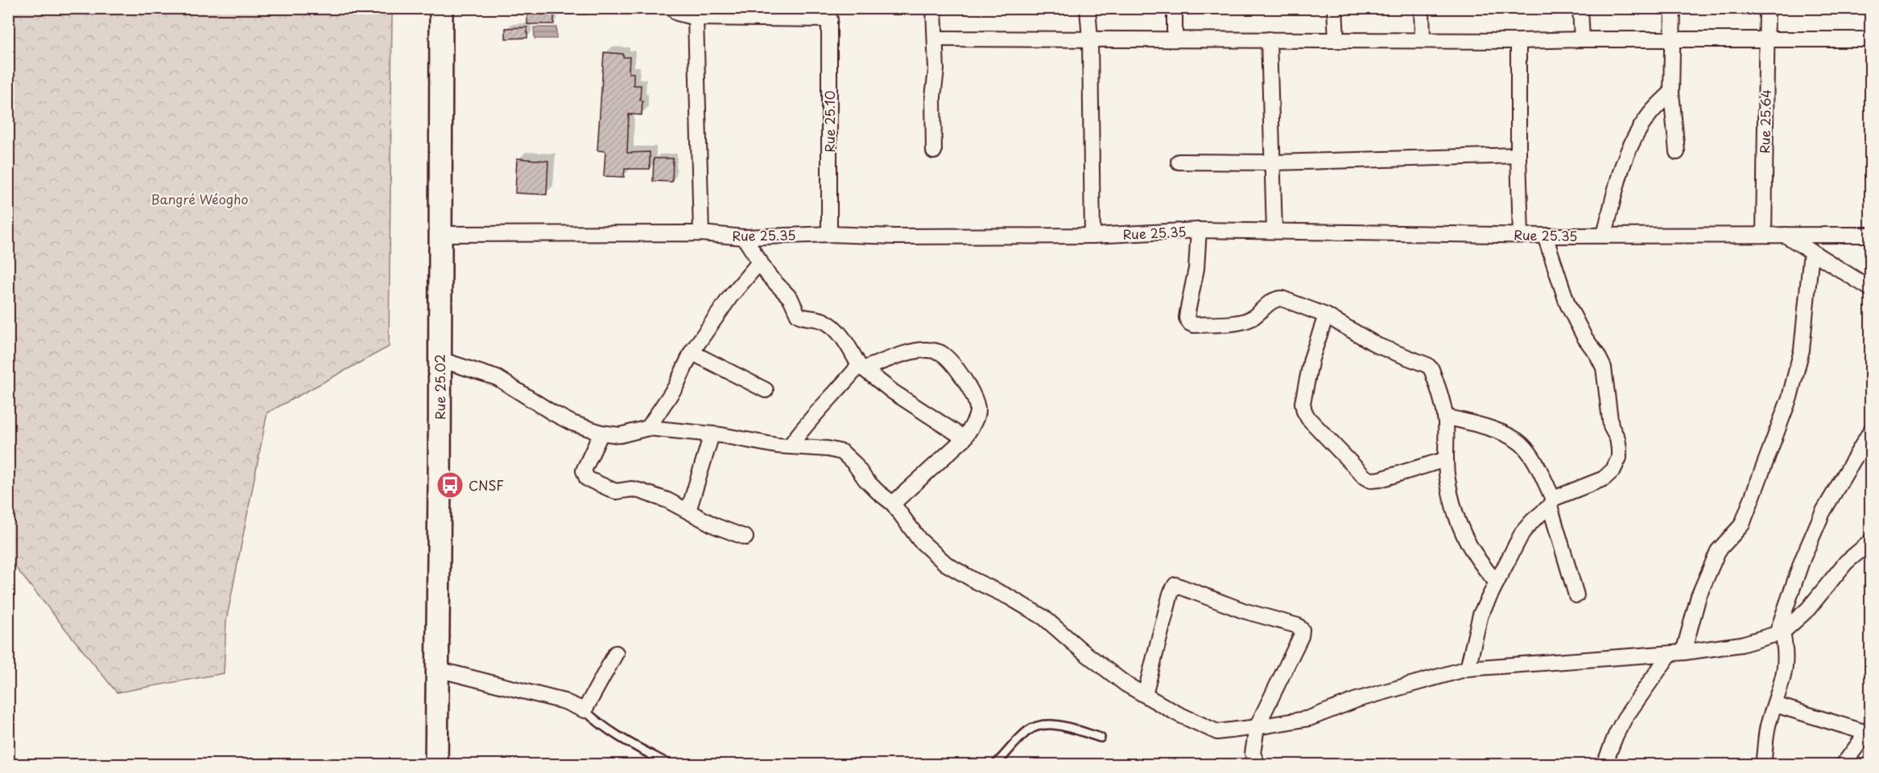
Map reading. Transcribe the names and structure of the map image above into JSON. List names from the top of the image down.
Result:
{
  "streets": {
    "main road": ["Rue 25.02"],
    "street": ["Rue 25.10", "Rue 25.64", "Rue 25.35"]
  },
  "crossings": [
    ["Rue 25.10", "Rue 25.35"],
    ["Rue 25.64", "Rue 25.35"],
    ["Rue 25.35", "Rue 25.02"]
  ],
  "parks": ["Bangré Wéogho"],
  "places": {
    "bus stop": ["CNSF"]
  }
}
